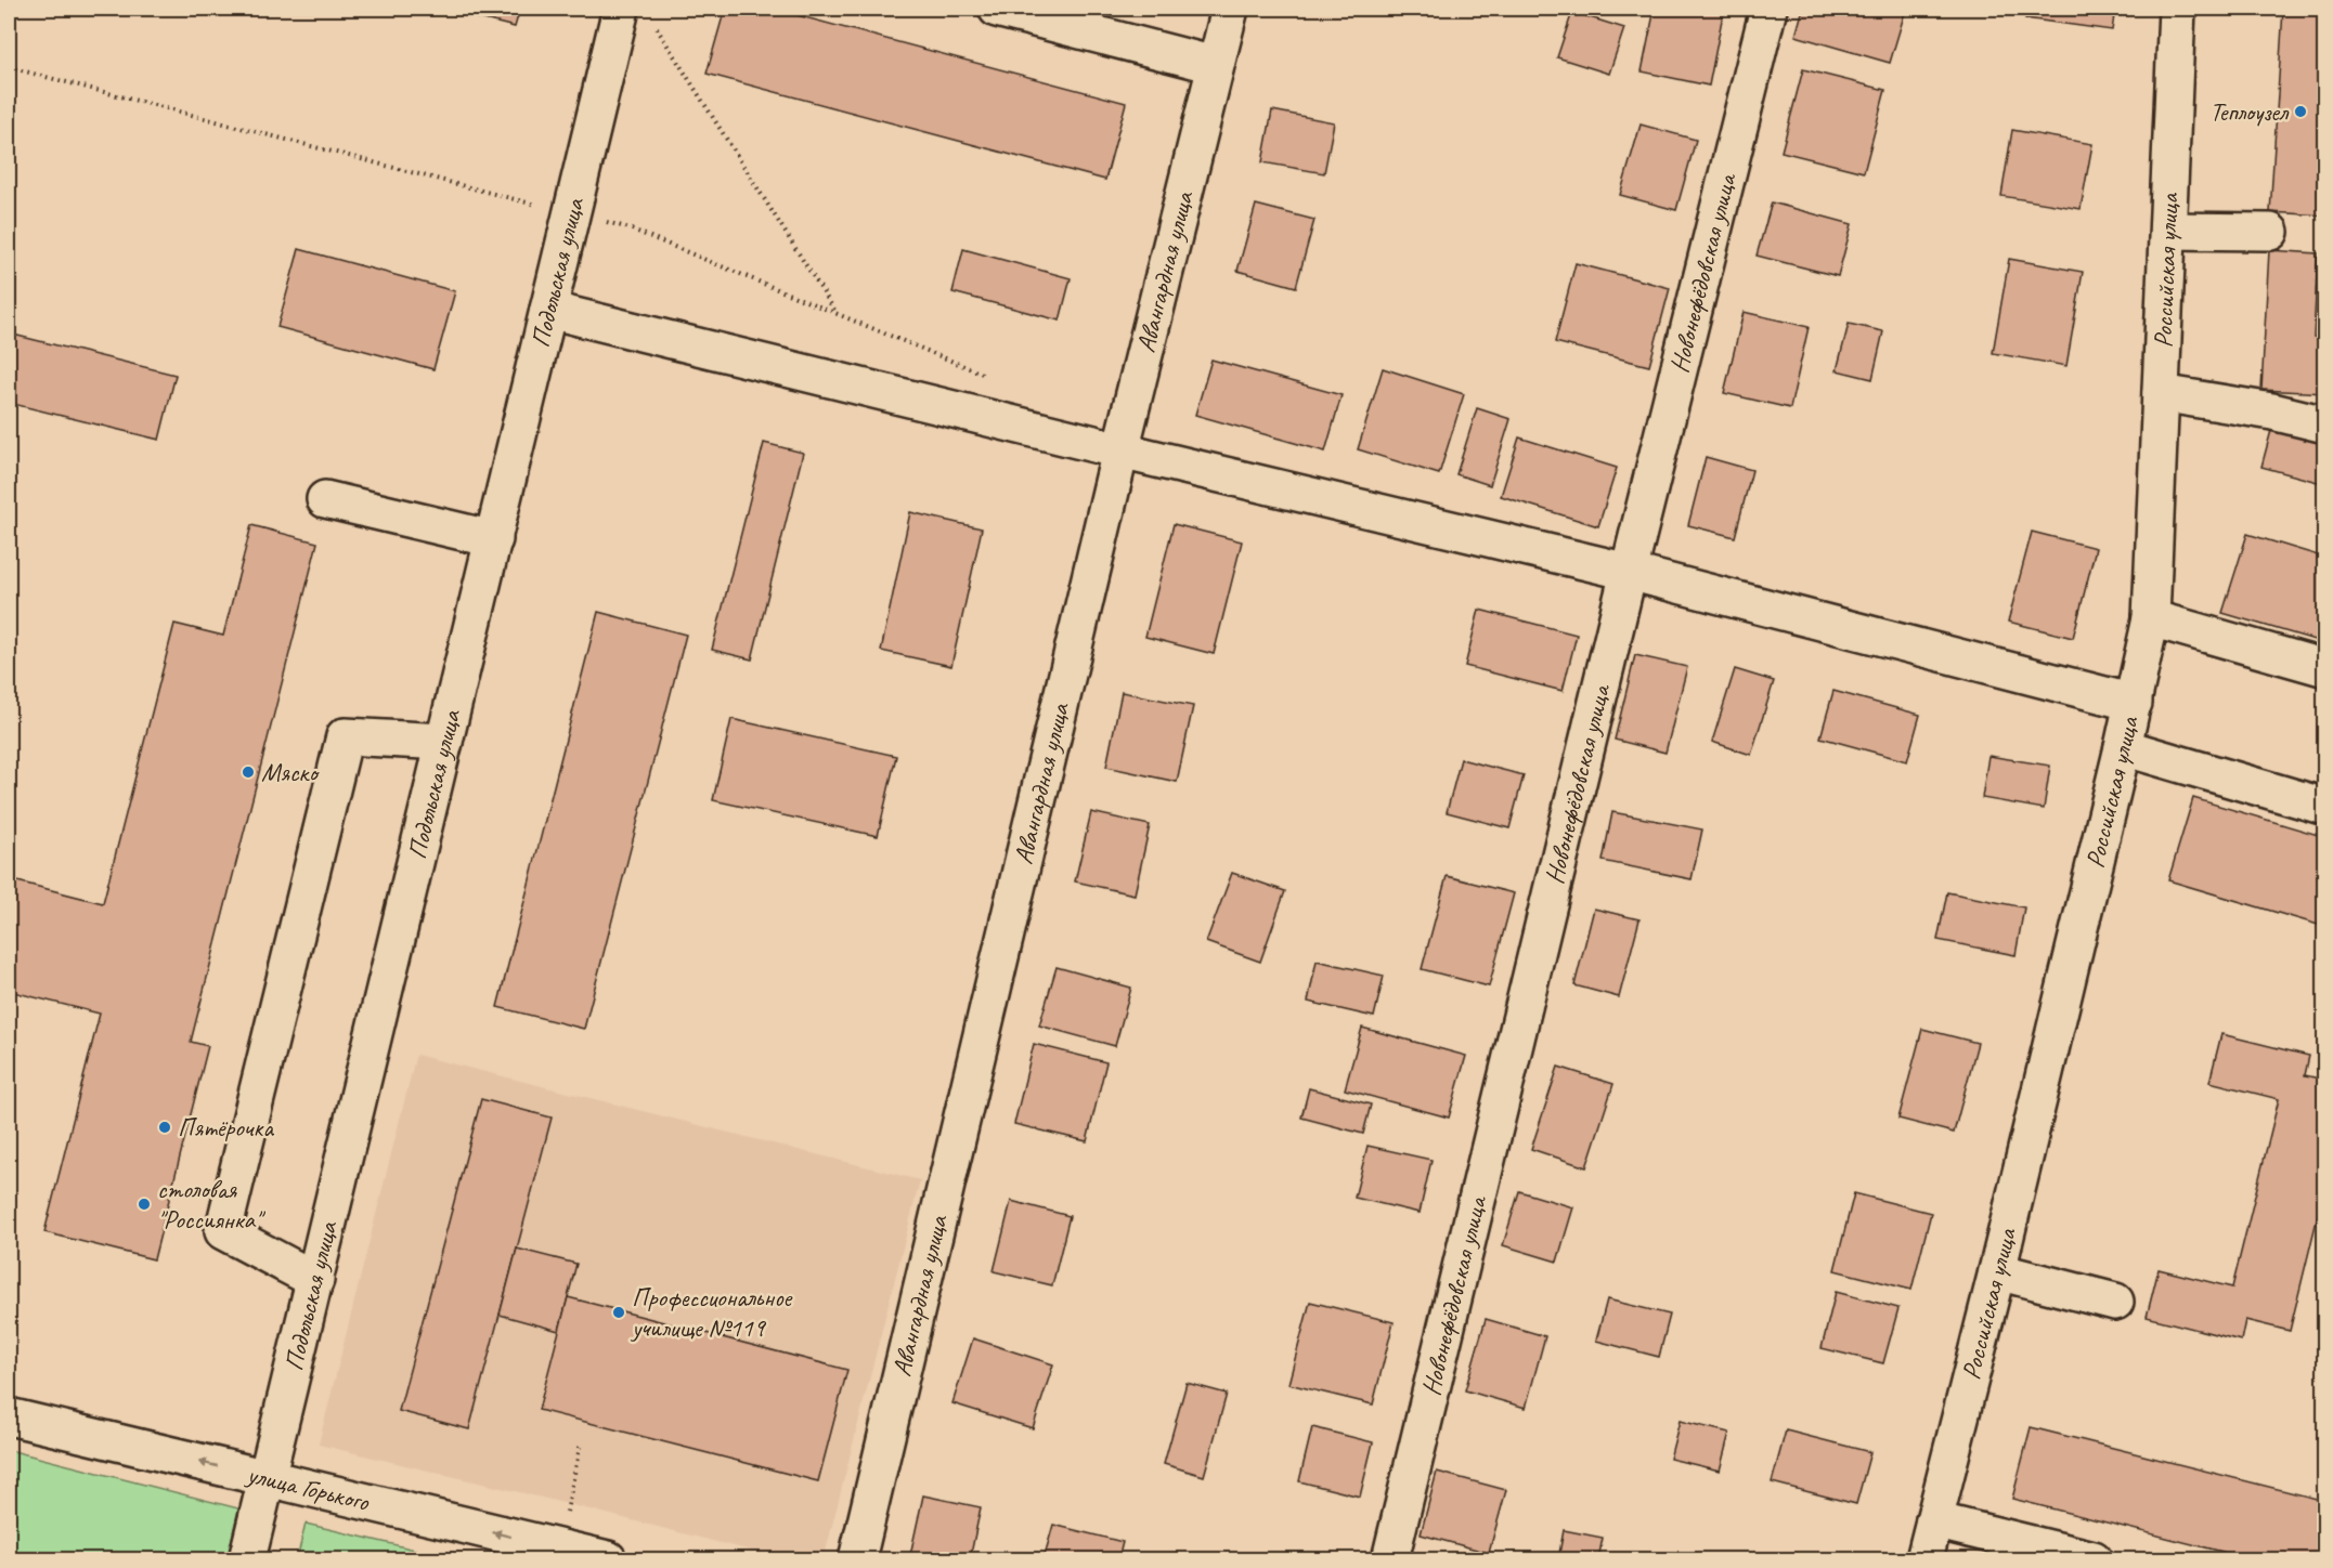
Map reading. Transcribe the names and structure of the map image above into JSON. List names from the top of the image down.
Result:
{
  "streets": {
    "street": [
      "Российская улица",
      "Авангардная улица",
      "Подольская улица",
      "Новонефёдовская улица",
      "улица Горького"
    ]
  },
  "crossings": [
    ["Подольская улица", "улица Горького"]
  ],
  "one_way": ["улица Горького"],
  "places": [
    "Теплоузел",
    "Мяско",
    "Пятёрочка",
    "столовая \"Россиянка\"",
    "Профессиональное училище №119"
  ]
}
